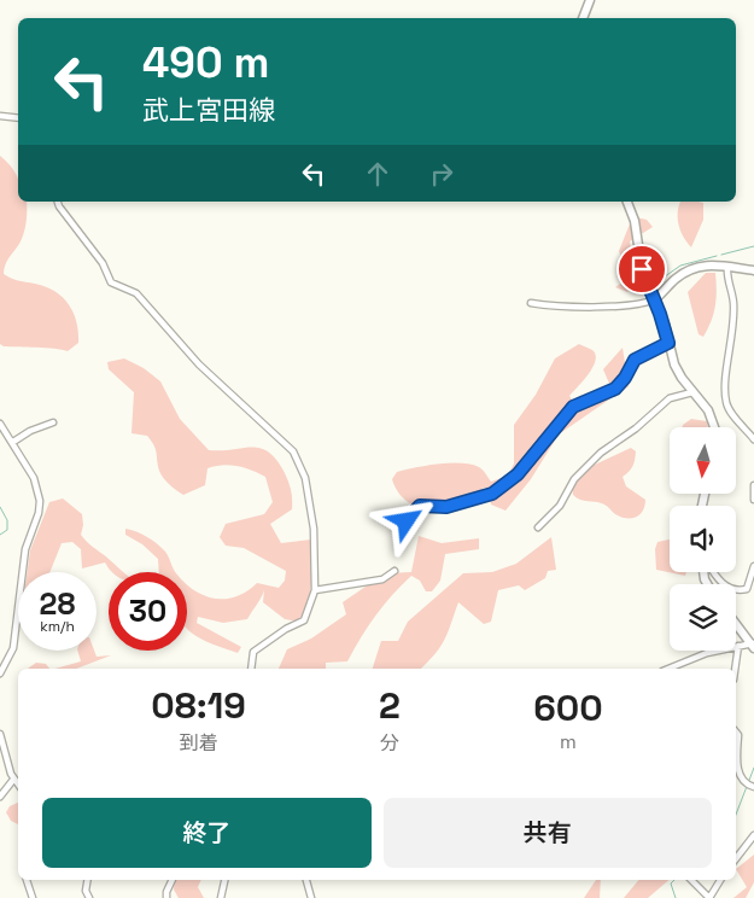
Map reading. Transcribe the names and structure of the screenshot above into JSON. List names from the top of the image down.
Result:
{
  "north": "bottom",
  "page": {
    "turn": ["490 m", "武上宮田線"],
    "speed": "28 km/h",
    "limit": "30",
    "eta": [
      "08:19",
      "到着",
      "2",
      "分",
      "600",
      "m"
    ],
    "buttons": ["終了", "共有"]
  }
}
